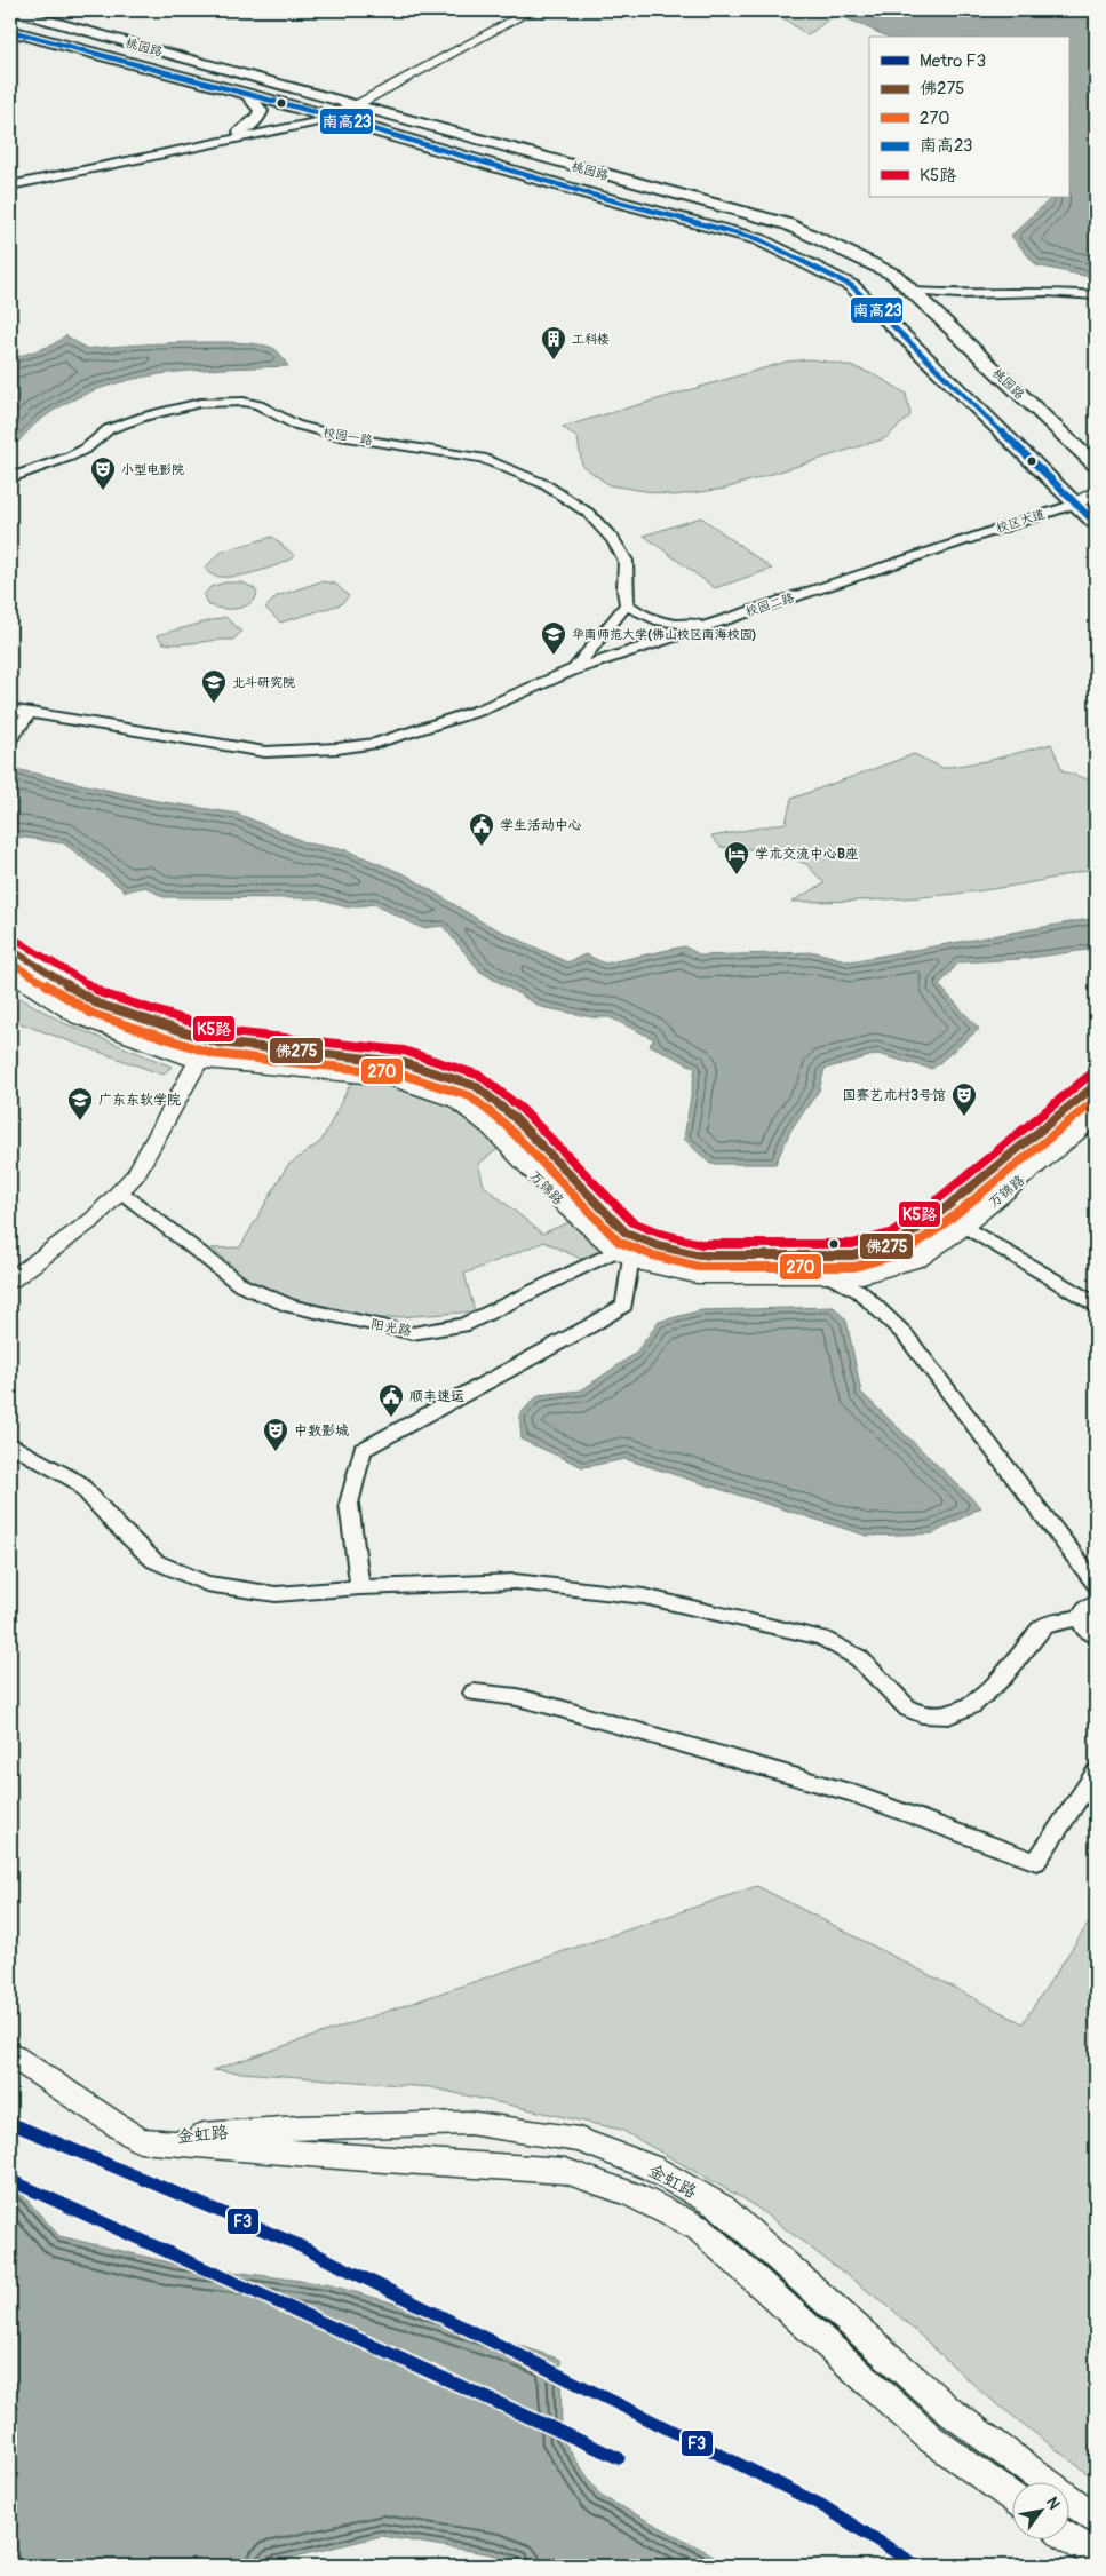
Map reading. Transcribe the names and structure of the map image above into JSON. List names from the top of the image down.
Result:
{
  "streets": {
    "main road": ["桃园路"],
    "street": [
      "校园一路",
      "校区大道",
      "校园二路",
      "万锦路",
      "阳光路",
      "金虹路"
    ]
  },
  "crossings": [
    ["桃园路", "校区大道"],
    ["校区大道", "校园二路"],
    ["万锦路", "阳光路"]
  ],
  "places": {
    "building": ["工科楼"],
    "theatre": ["小型电影院", "国赛艺术村3号馆", "中数影城"],
    "school or university": ["华南师范大学(佛山校区南海校园)", "北斗研究院", "广东东软学院"],
    "public building": ["学生活动中心", "顺丰速运"],
    "hotel": ["学术交流中心B座"]
  },
  "lines": [
    "transit line 南高23",
    "transit line K5路",
    "transit line 佛275",
    "transit line 270",
    "metro line F3"
  ],
  "legend": [
    "Metro F3",
    "佛275",
    "270",
    "南高23",
    "K5路"
  ],
  "north": "top right"
}
